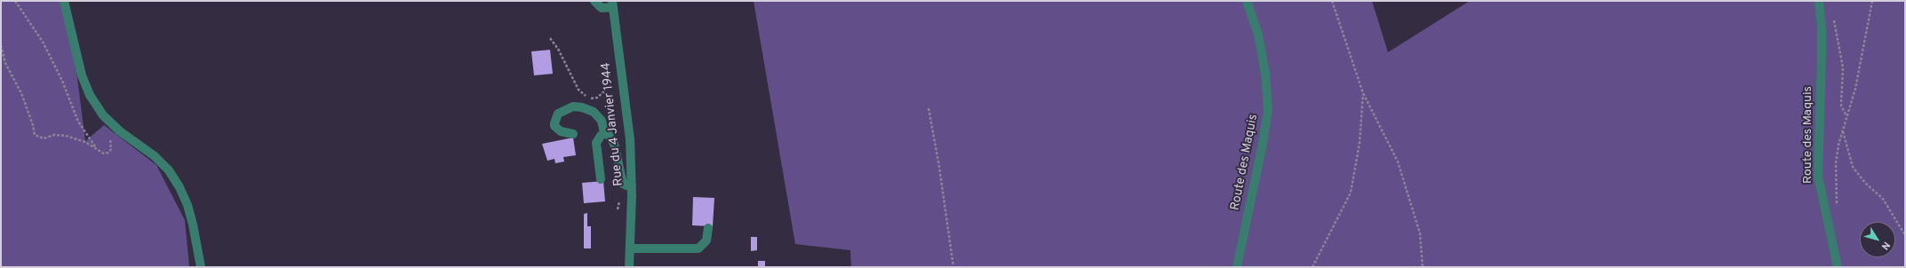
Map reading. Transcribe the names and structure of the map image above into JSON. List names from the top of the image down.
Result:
{
  "streets": {
    "street": ["Rue du 4 Janvier 1944", "Route des Maquis"]
  },
  "north": "bottom right"
}
